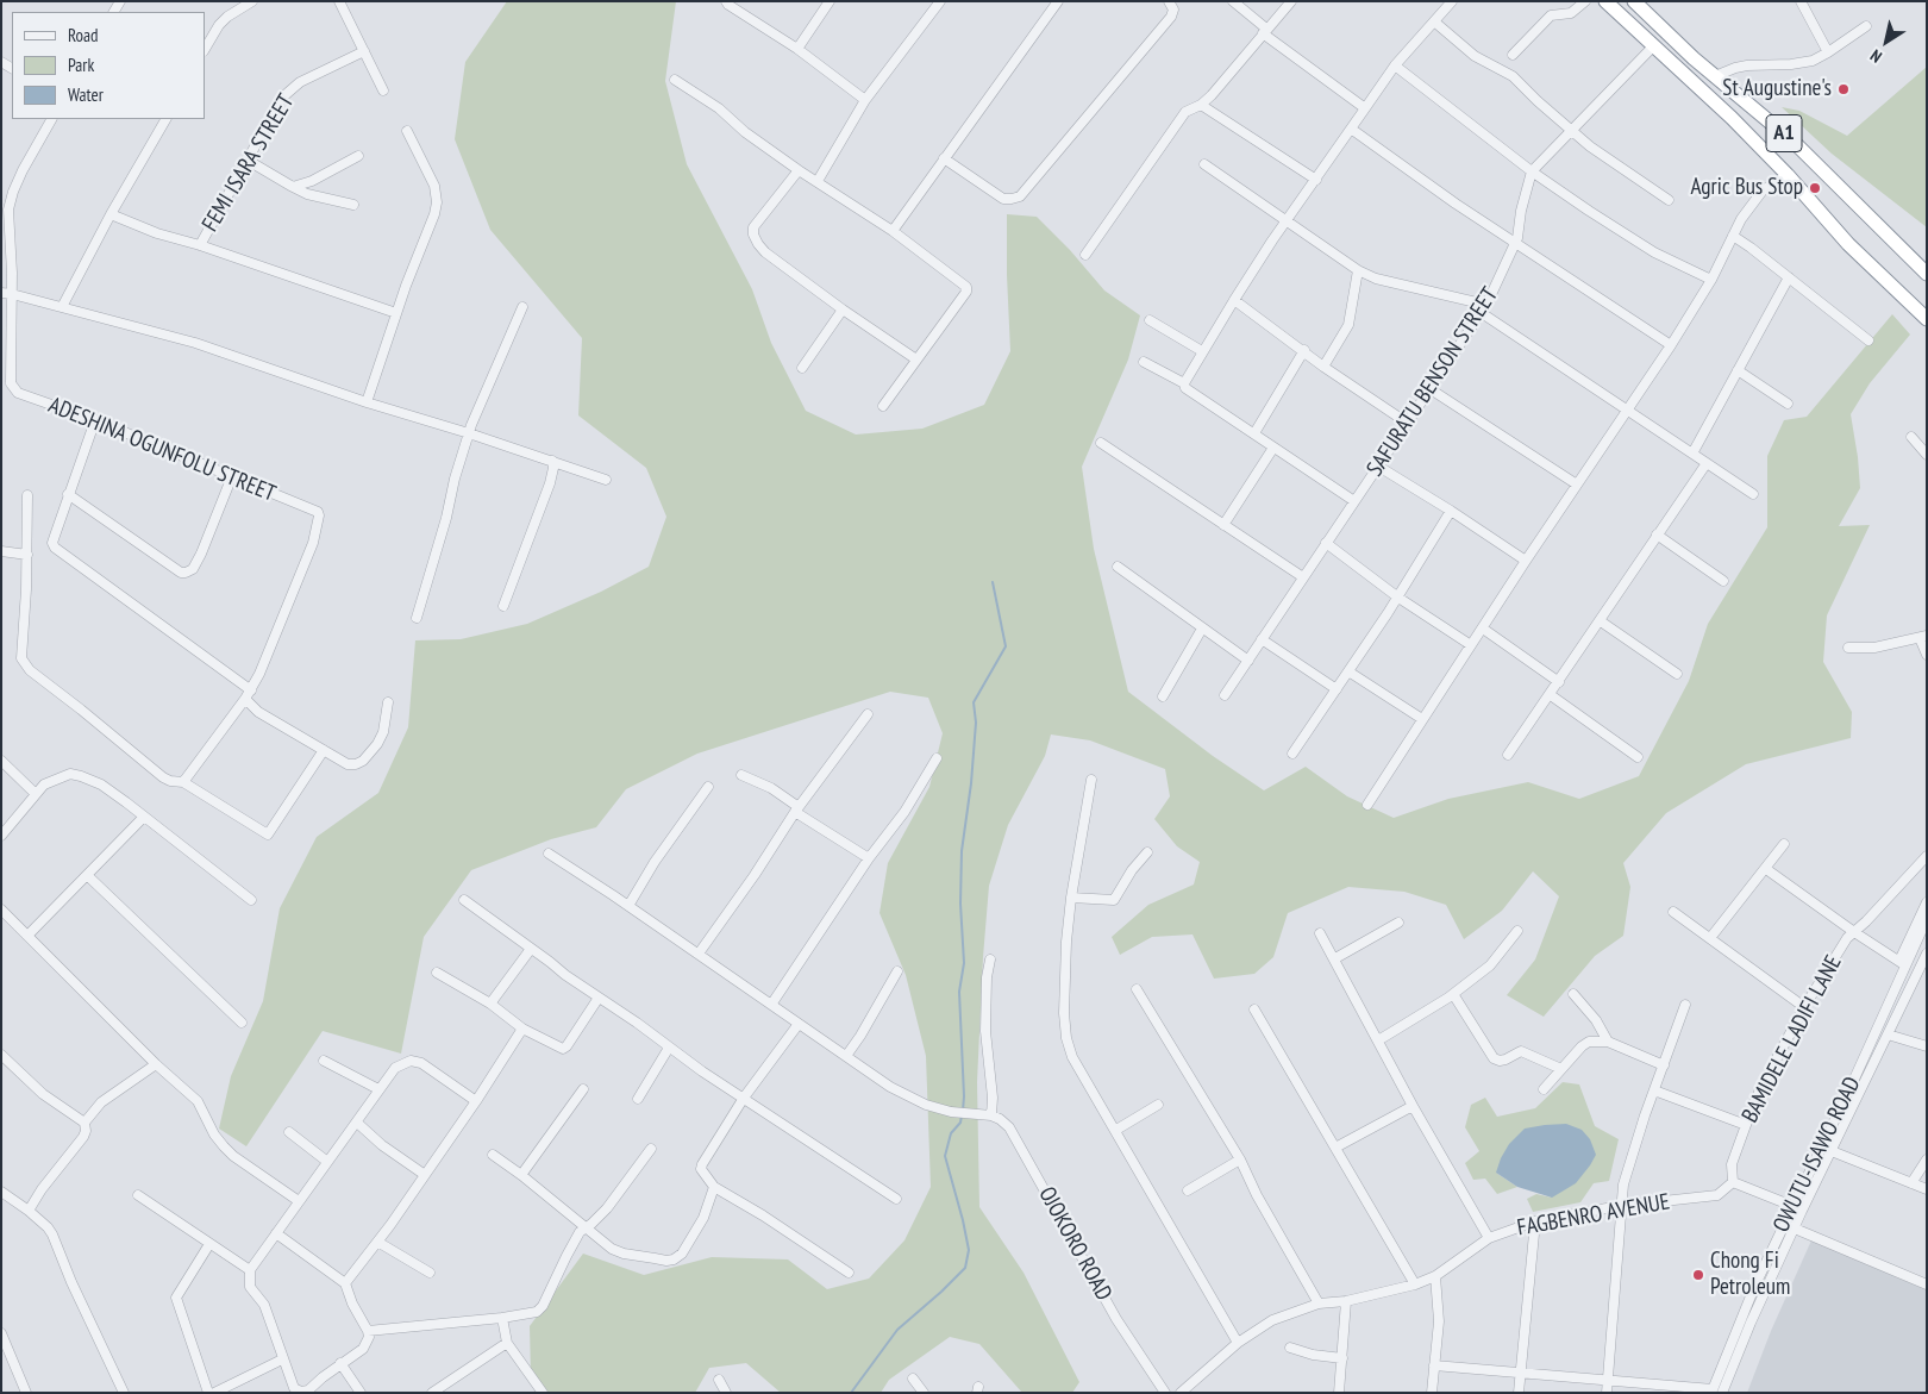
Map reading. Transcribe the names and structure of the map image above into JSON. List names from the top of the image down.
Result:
{
  "streets": {
    "highway": ["A1"],
    "street": [
      "FEMI ISARA STREET",
      "SAFURATU BENSON STREET",
      "ADESHINA OGUNFOLU STREET",
      "BAMIDELE LADIFI LANE",
      "OWUTU-ISAWO ROAD",
      "FAGBENRO AVENUE",
      "OJOKORO ROAD"
    ]
  },
  "crossings": [
    ["A1", "SAFURATU BENSON STREET"],
    ["BAMIDELE LADIFI LANE", "FAGBENRO AVENUE"]
  ],
  "places": ["St Augustine's", "Agric Bus Stop", "Chong Fi Petroleum"],
  "legend": ["Road", "Park", "Water"],
  "north": "bottom left"
}
